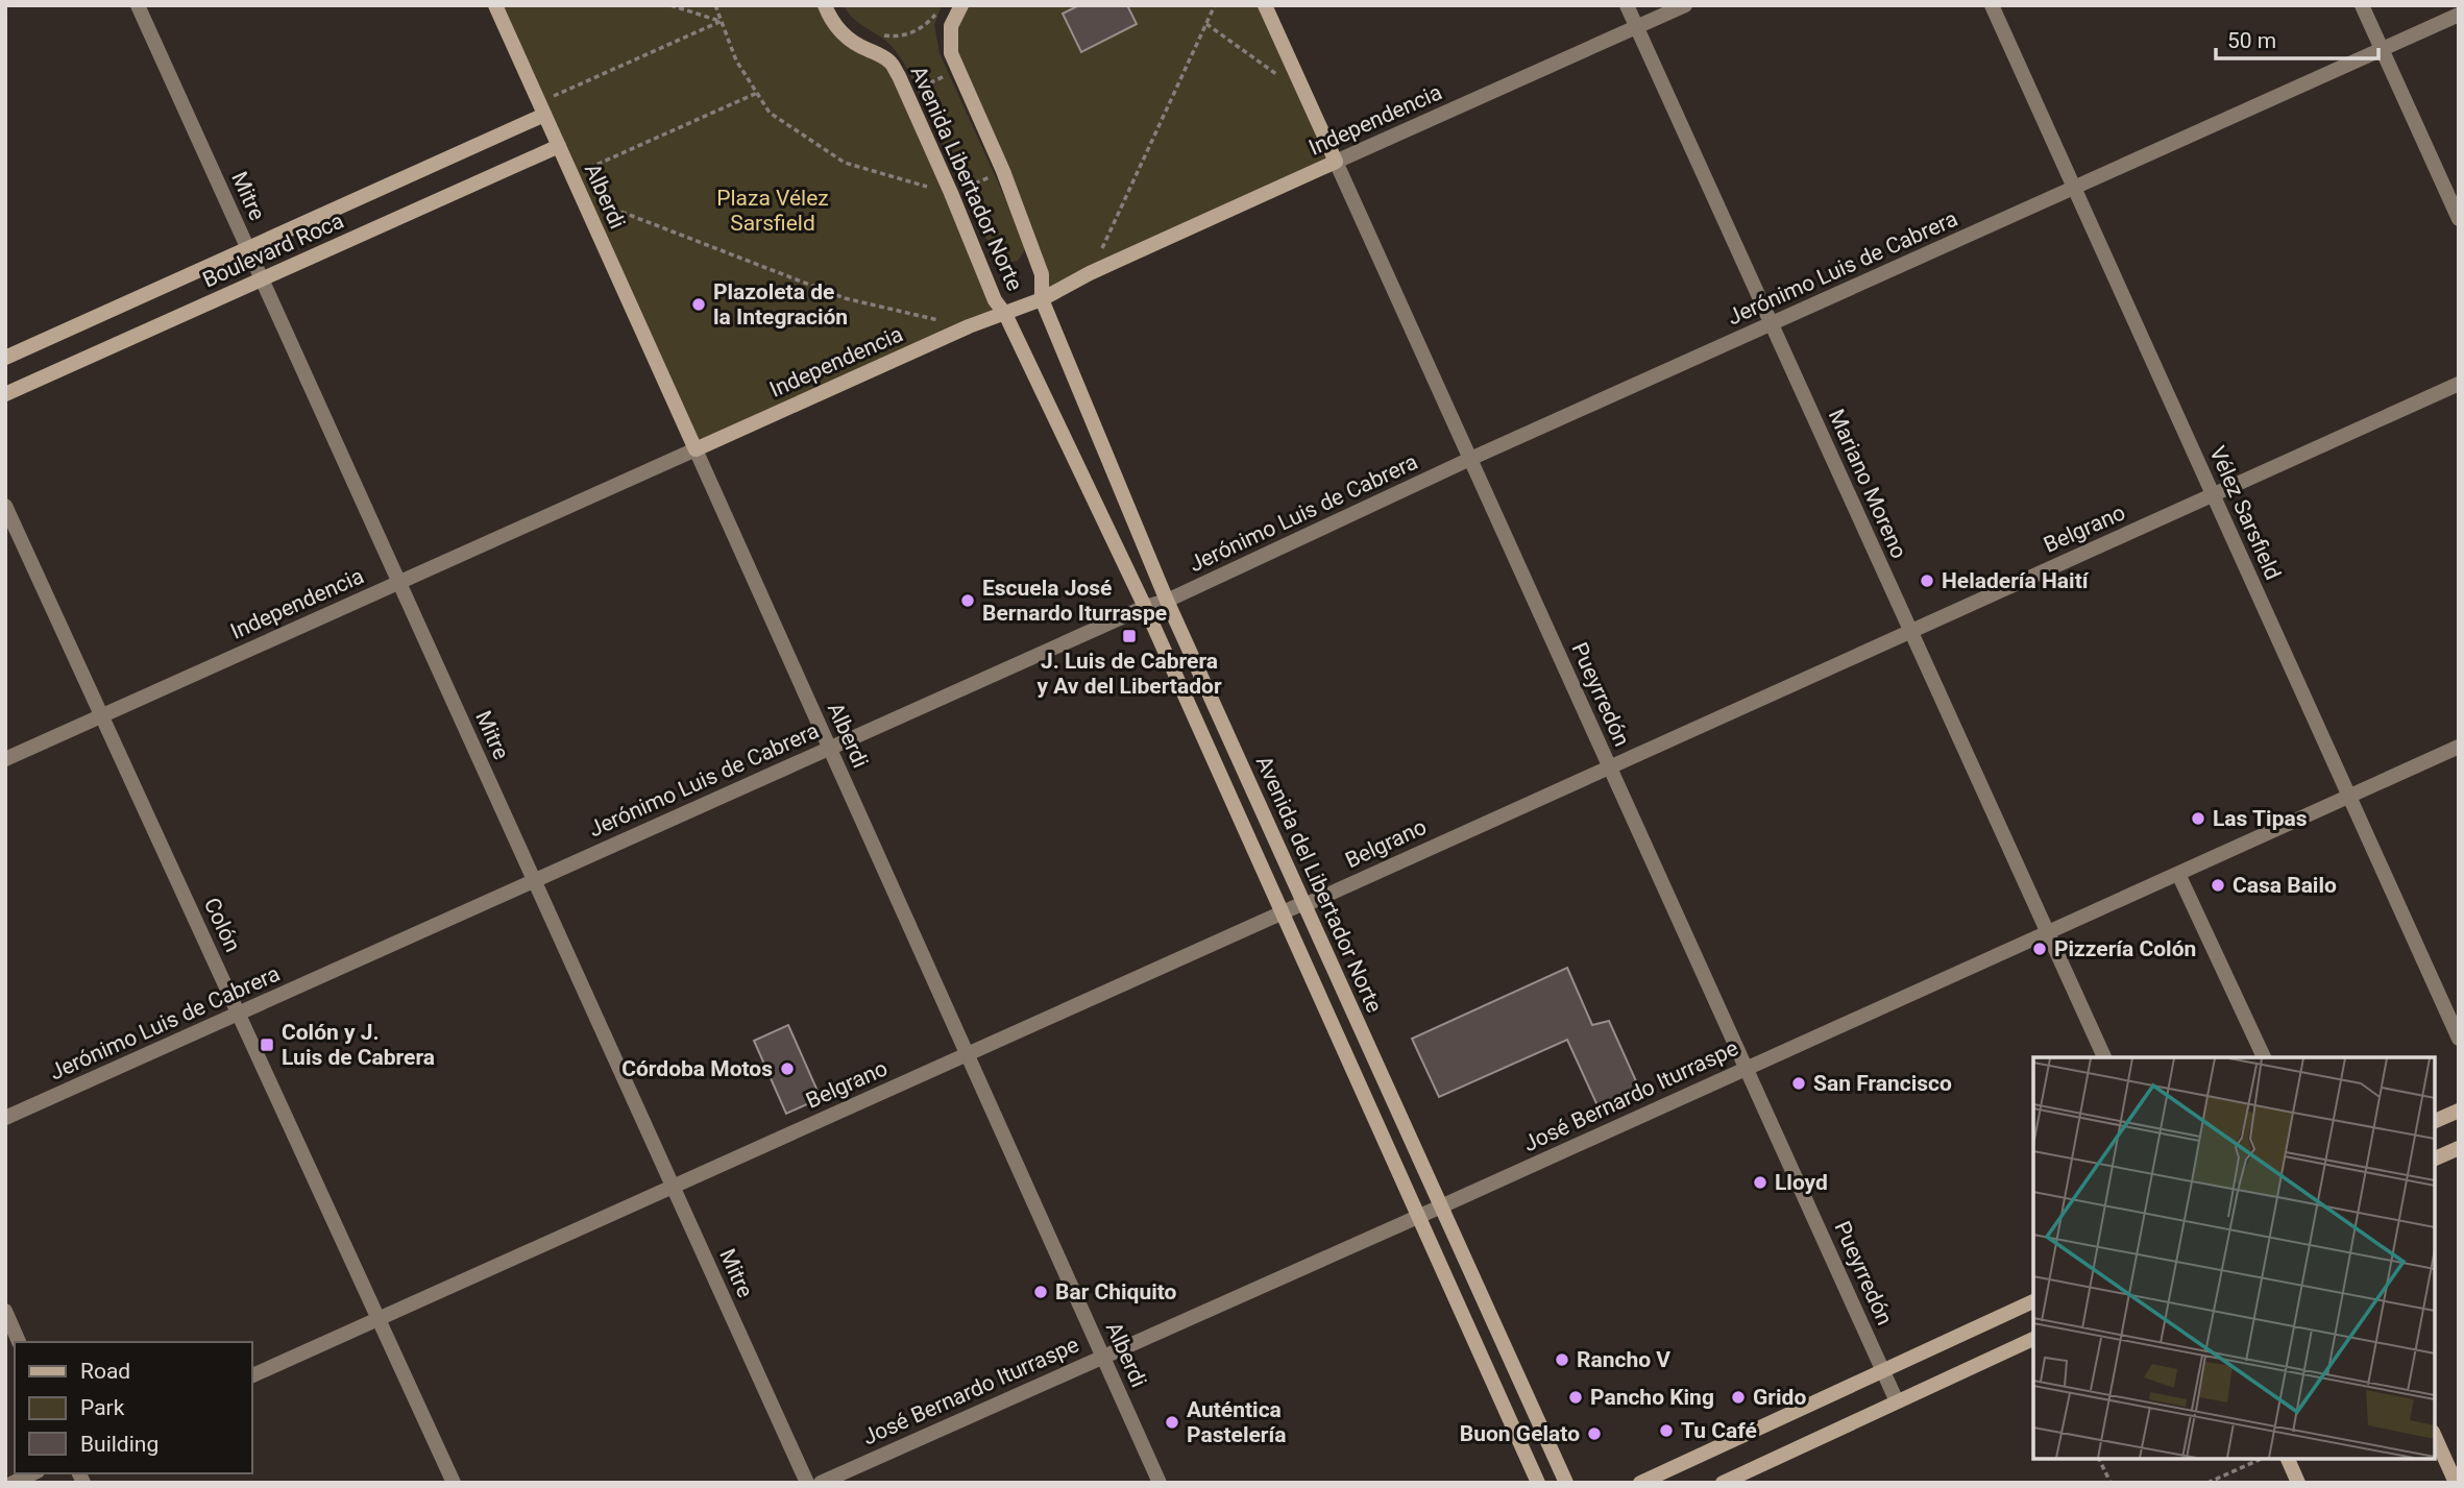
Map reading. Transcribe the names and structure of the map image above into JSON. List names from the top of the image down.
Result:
{
  "streets": {
    "main road": [
      "Independencia",
      "Avenida Libertador Norte",
      "Alberdi",
      "Boulevard Roca",
      "Pueyrredón",
      "Avenida del Libertador Norte"
    ],
    "street": [
      "Mitre",
      "Jerónimo Luis de Cabrera",
      "Mariano Moreno",
      "Vélez Sarsfield",
      "Belgrano",
      "Colón",
      "José Bernardo Iturraspe"
    ]
  },
  "crossings": [
    ["Independencia", "Avenida Libertador Norte"],
    ["Independencia", "Mitre"],
    ["Independencia", "Alberdi"],
    ["Independencia", "Mariano Moreno"],
    ["Independencia", "Pueyrredón"],
    ["Independencia", "Avenida del Libertador Norte"],
    ["Independencia", "Colón"],
    ["Avenida Libertador Norte", "Avenida del Libertador Norte"],
    ["Mitre", "Boulevard Roca"],
    ["Mitre", "Jerónimo Luis de Cabrera"],
    ["Mitre", "Belgrano"],
    ["Alberdi", "Boulevard Roca"],
    ["Alberdi", "Jerónimo Luis de Cabrera"],
    ["Alberdi", "Belgrano"],
    ["Alberdi", "José Bernardo Iturraspe"],
    ["Jerónimo Luis de Cabrera", "Mariano Moreno"],
    ["Jerónimo Luis de Cabrera", "Vélez Sarsfield"],
    ["Jerónimo Luis de Cabrera", "Pueyrredón"],
    ["Jerónimo Luis de Cabrera", "Avenida del Libertador Norte"],
    ["Jerónimo Luis de Cabrera", "Colón"],
    ["Mariano Moreno", "Belgrano"],
    ["Mariano Moreno", "José Bernardo Iturraspe"],
    ["Vélez Sarsfield", "Belgrano"],
    ["Vélez Sarsfield", "José Bernardo Iturraspe"],
    ["Belgrano", "Pueyrredón"],
    ["Belgrano", "Avenida del Libertador Norte"],
    ["Belgrano", "Colón"],
    ["Pueyrredón", "José Bernardo Iturraspe"],
    ["Avenida del Libertador Norte", "José Bernardo Iturraspe"]
  ],
  "parks": ["Plaza Vélez Sarsfield"],
  "places": {
    "other": [
      "Plazoleta de la Integración",
      "Heladería Haití",
      "Escuela José Bernardo Iturraspe",
      "Las Tipas",
      "Casa Bailo",
      "Pizzería Colón",
      "Córdoba Motos",
      "San Francisco",
      "Lloyd",
      "Bar Chiquito",
      "Rancho V",
      "Pancho King",
      "Grido",
      "Auténtica Pastelería",
      "Tu Café",
      "Buon Gelato"
    ],
    "transit": ["J. Luis de Cabrera y Av del Libertador", "Colón y J. Luis de Cabrera"]
  },
  "legend": ["Road", "Park", "Building"],
  "scale_bar": "50 m"
}
